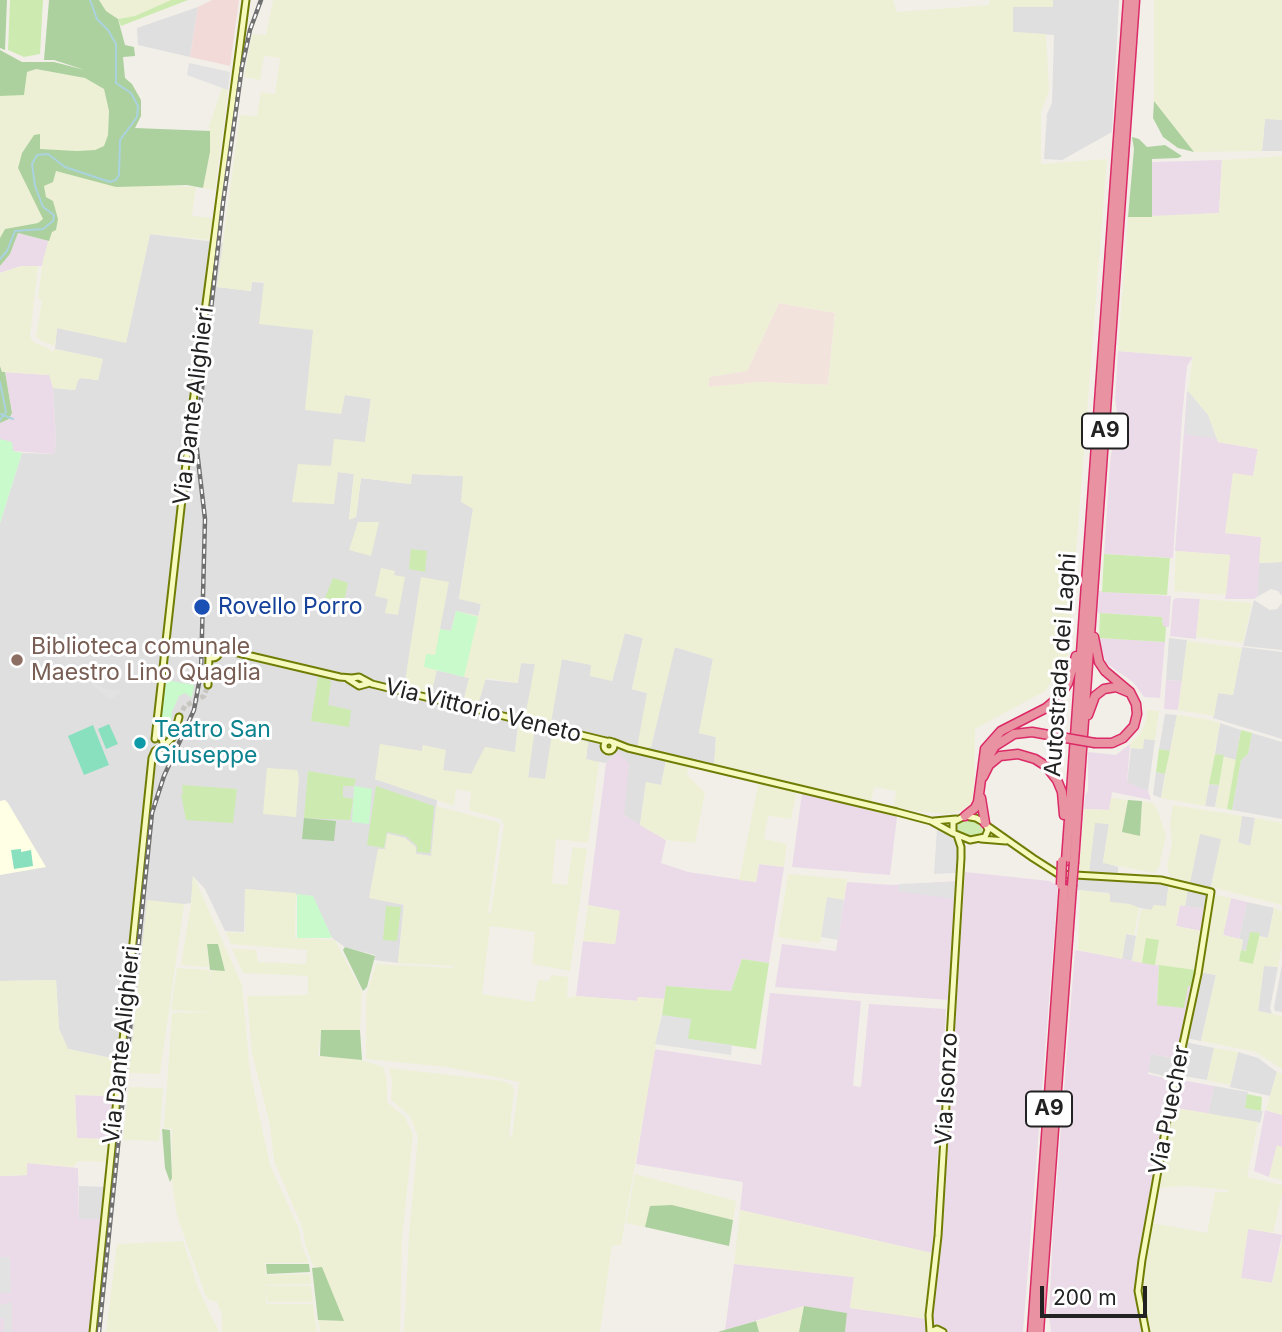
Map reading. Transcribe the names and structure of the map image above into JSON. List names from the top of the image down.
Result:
{
  "streets": {
    "highway": ["A9", "Autostrada dei Laghi"],
    "street": [
      "Via Dante Alighieri",
      "Via Vittorio Veneto",
      "Via Isonzo",
      "Via Puecher"
    ]
  },
  "places": ["Rovello Porro", "Biblioteca comunale Maestro Lino Quaglia", "Teatro San Giuseppe"],
  "scale_bar": "200 m"
}
